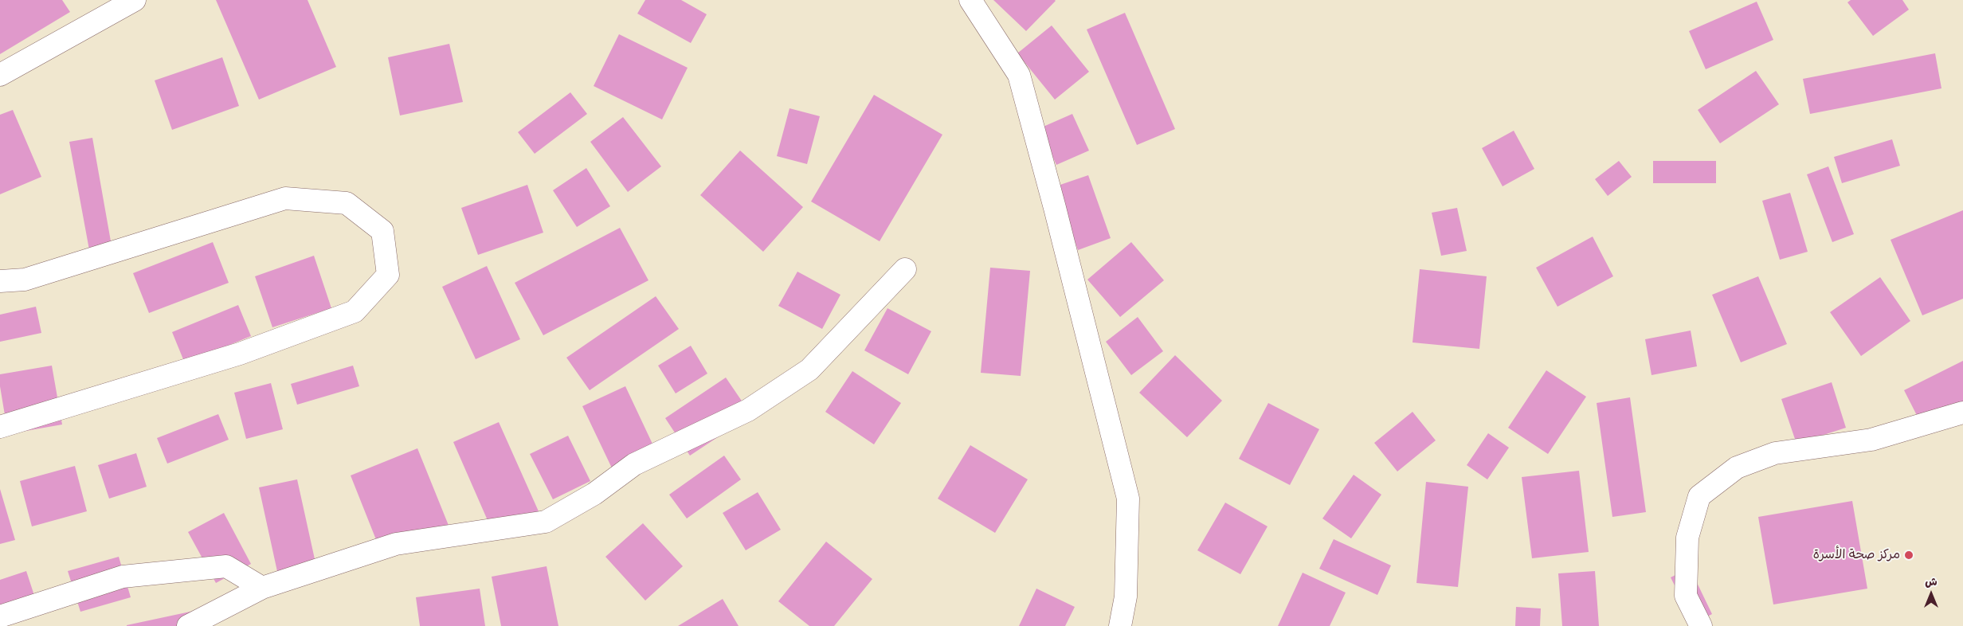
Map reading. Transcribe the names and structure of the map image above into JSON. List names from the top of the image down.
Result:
{
  "places": ["مركز صحة الأسرة"],
  "north": "top"
}
